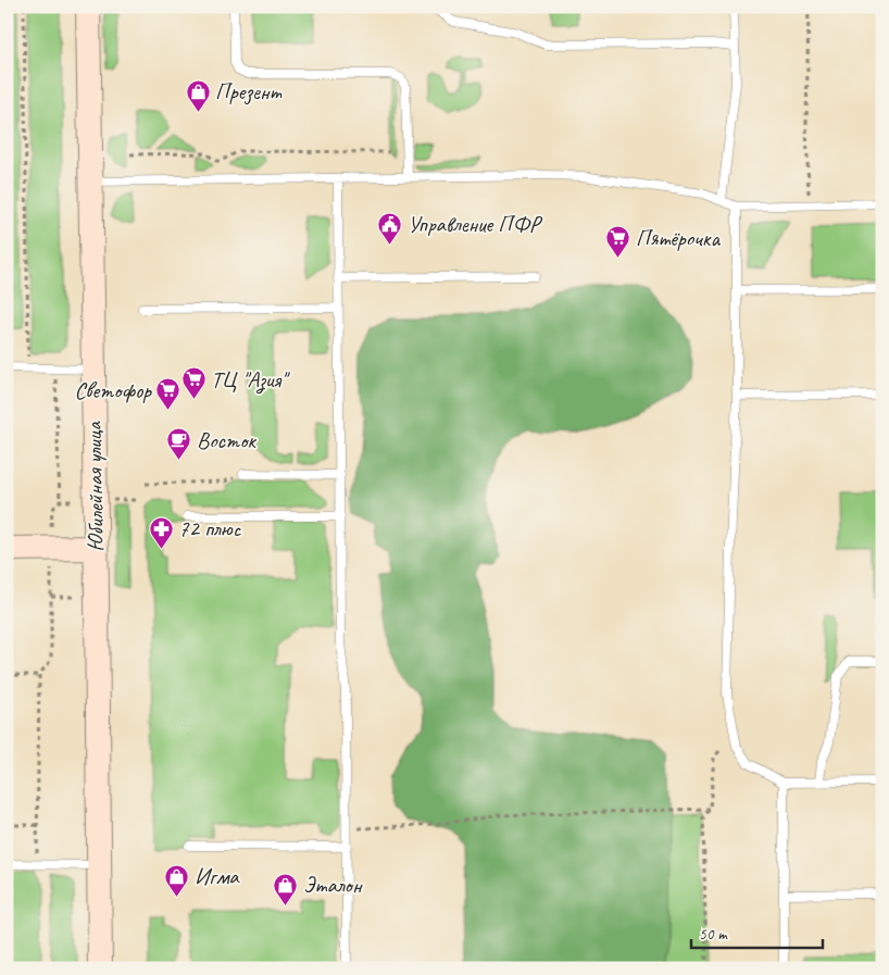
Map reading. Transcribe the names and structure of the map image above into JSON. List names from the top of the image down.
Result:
{
  "streets": {
    "main road": ["Юбилейная улица"]
  },
  "places": {
    "shop": ["Презент", "Игма", "Эталон"],
    "public building": ["Управление ПФР"],
    "supermarket": ["Пятёрочка", "ТЦ \"Азия\"", "Светофор"],
    "cafe": ["Восток"],
    "pharmacy": ["72 плюс"]
  },
  "scale_bar": "50 m"
}
